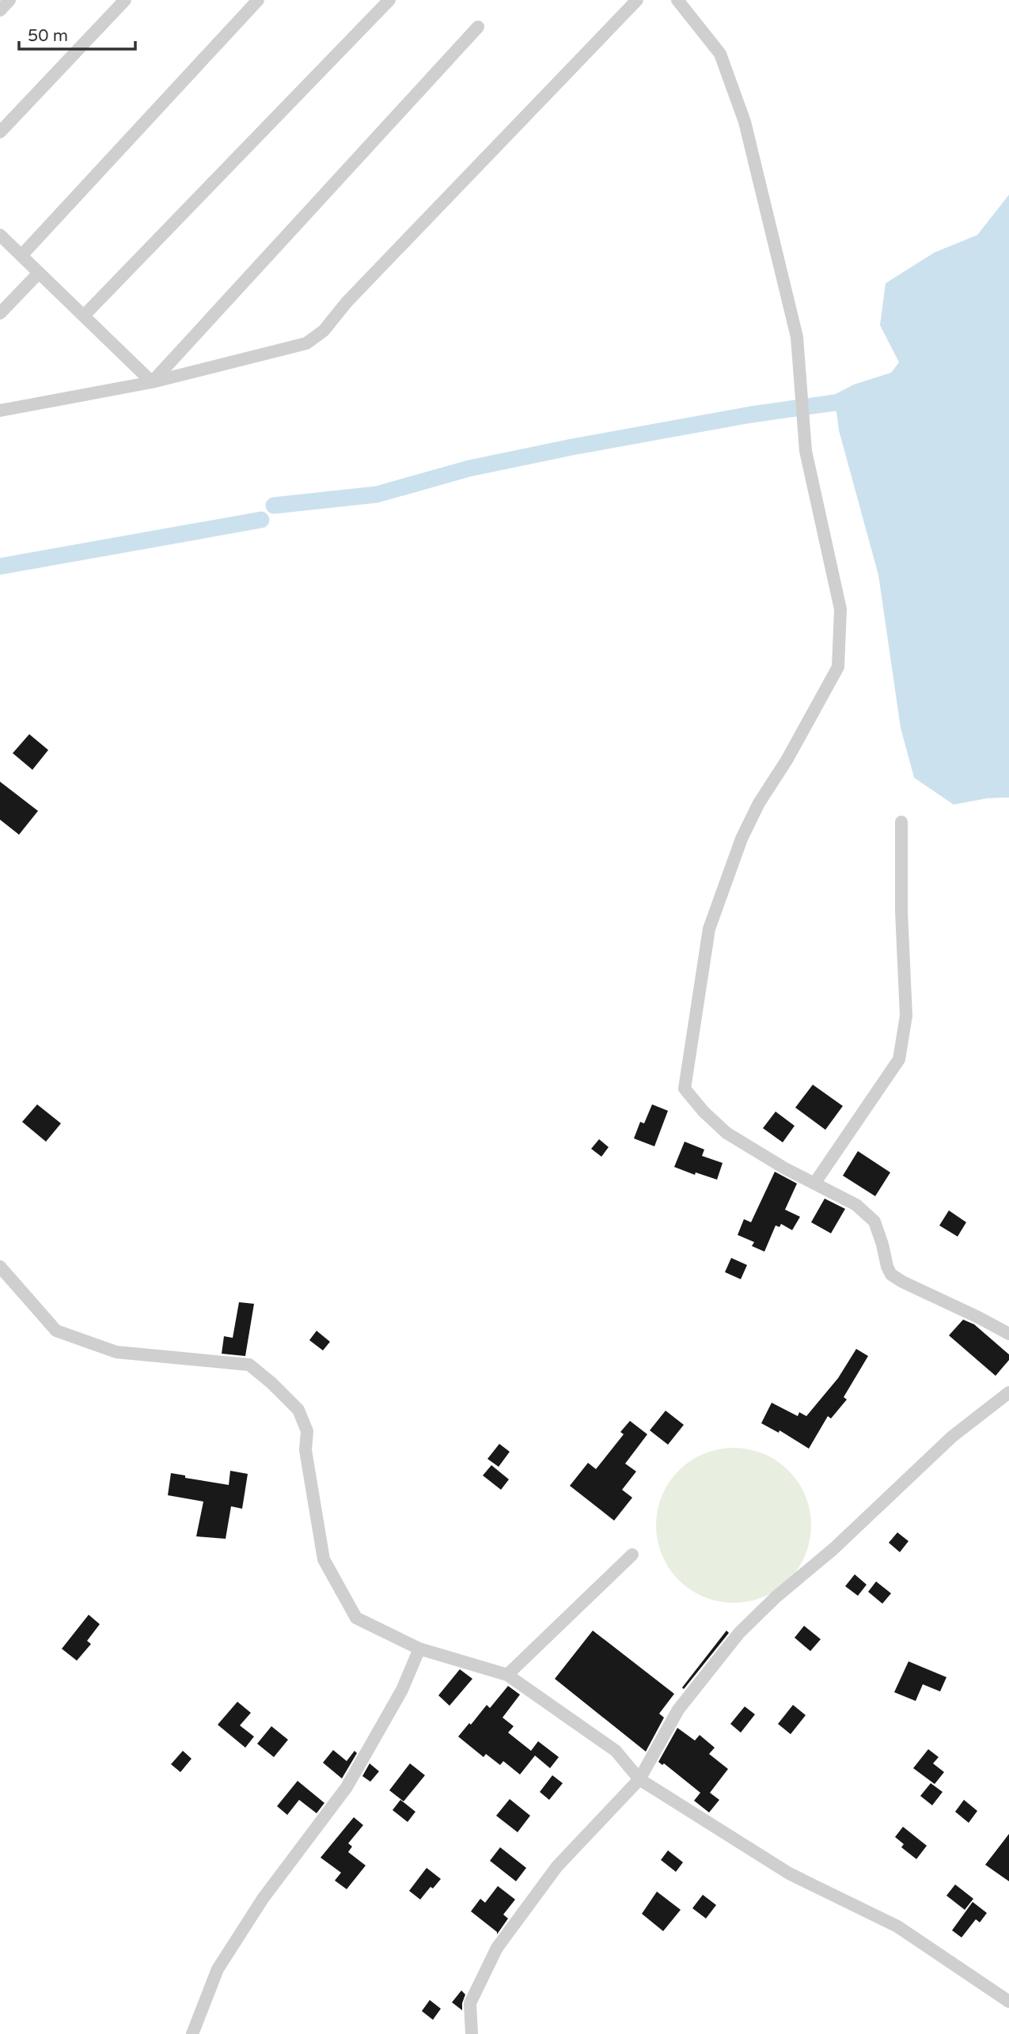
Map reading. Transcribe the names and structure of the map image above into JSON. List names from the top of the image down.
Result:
{
  "scale_bar": "50 m"
}
